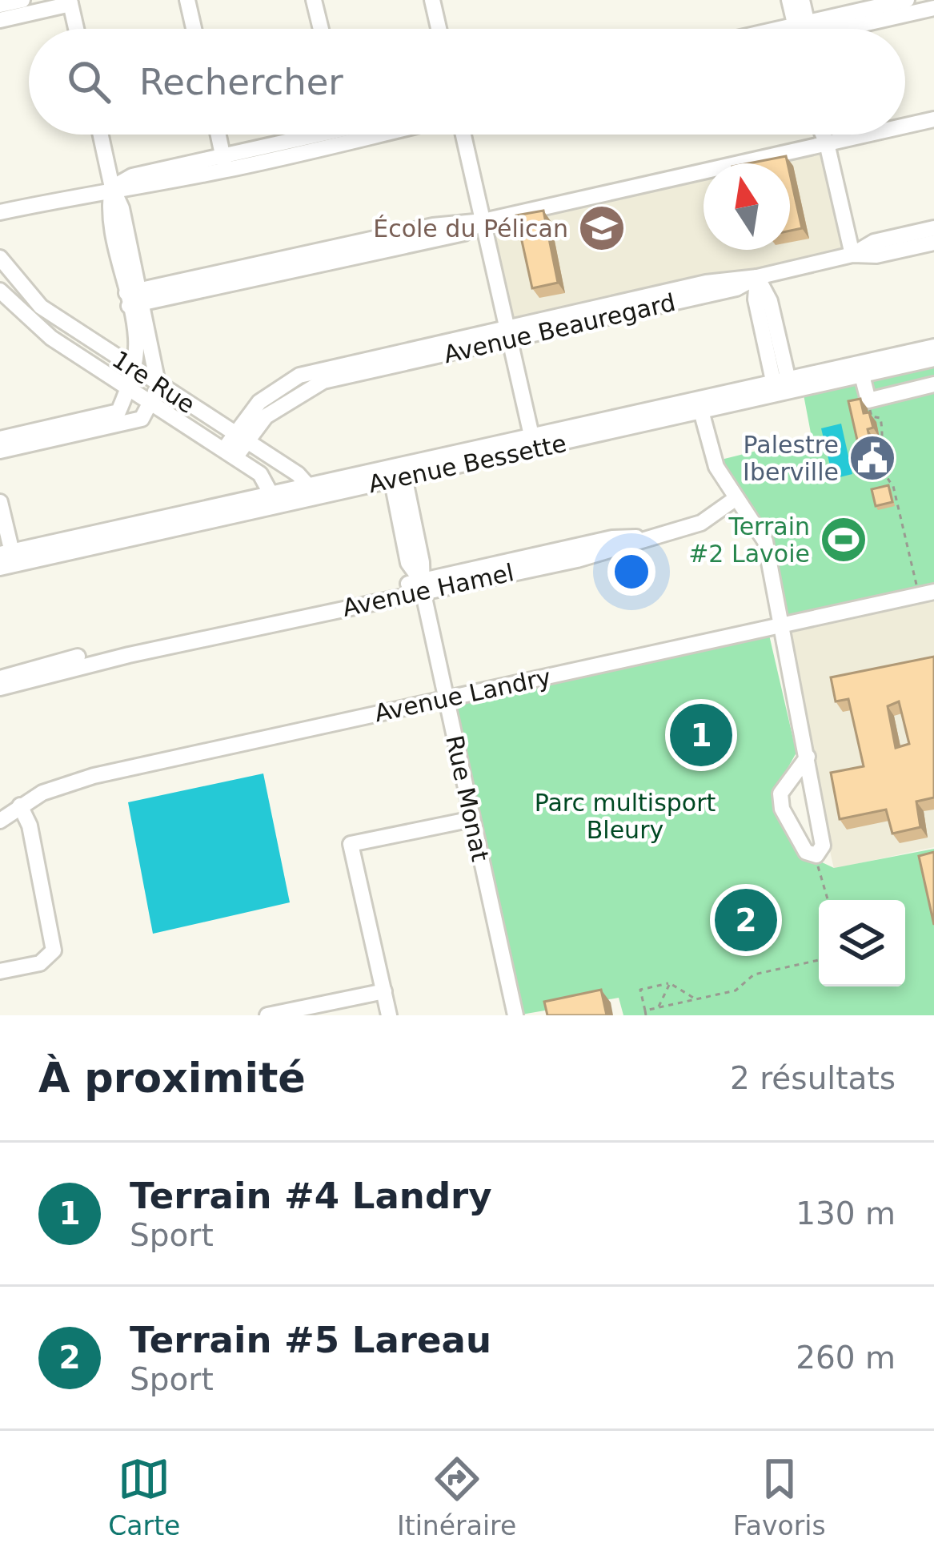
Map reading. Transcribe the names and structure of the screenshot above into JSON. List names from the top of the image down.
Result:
{
  "streets": {
    "street": [
      "Avenue Beauregard",
      "1re Rue",
      "Avenue Bessette",
      "Avenue Hamel",
      "Avenue Landry",
      "Rue Monat"
    ]
  },
  "crossings": [
    ["Avenue Beauregard", "1re Rue"],
    ["1re Rue", "Avenue Bessette"],
    ["Avenue Bessette", "Rue Monat"],
    ["Avenue Hamel", "Rue Monat"],
    ["Avenue Landry", "Rue Monat"]
  ],
  "parks": ["Parc multisport Bleury"],
  "places": {
    "school or university": ["École du Pélican"],
    "public building": ["Palestre Iberville"],
    "sports": ["Terrain #2 Lavoie"]
  },
  "north": "top",
  "page": {
    "search": "Rechercher",
    "pins": ["1", "2"],
    "heading": ["À proximité", "2 résultats"],
    "list": [
      {
        "mark": "1",
        "name": "Terrain #4 Landry",
        "note": "Sport",
        "value": "130 m"
      },
      {
        "mark": "2",
        "name": "Terrain #5 Lareau",
        "note": "Sport",
        "value": "260 m"
      }
    ],
    "nav": ["Carte", "Itinéraire", "Favoris"]
  }
}
